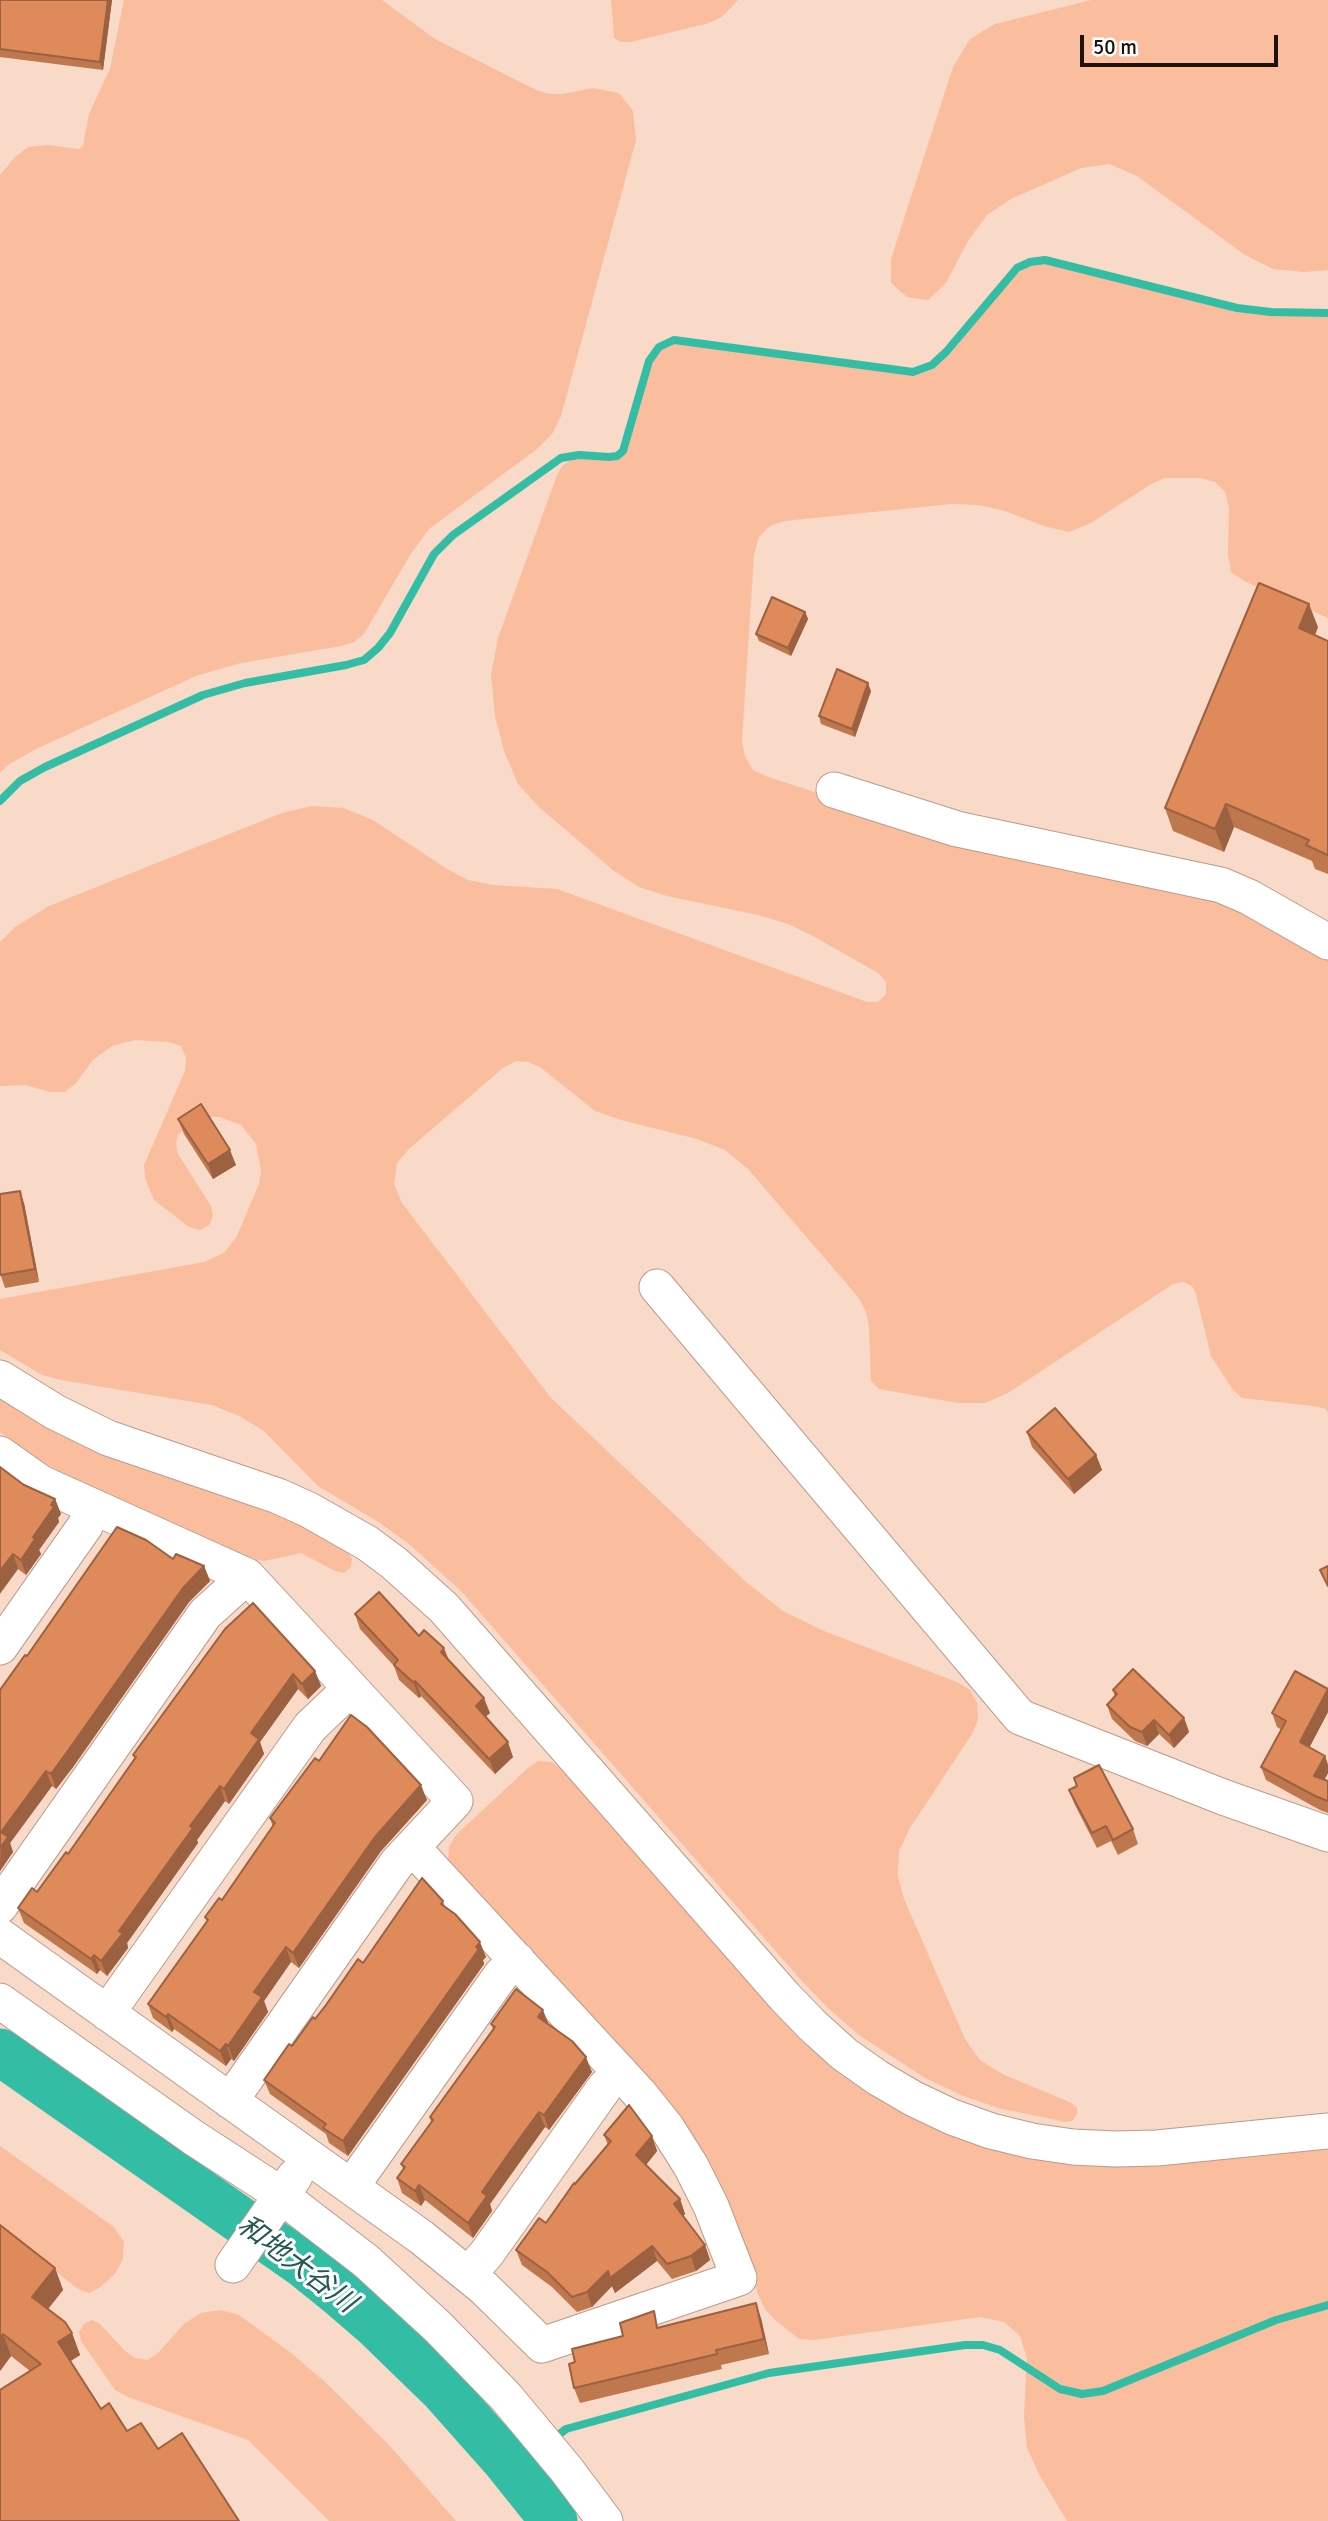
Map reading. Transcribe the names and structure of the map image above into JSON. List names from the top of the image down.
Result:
{
  "water": ["和地大谷川"],
  "scale_bar": "50 m"
}
